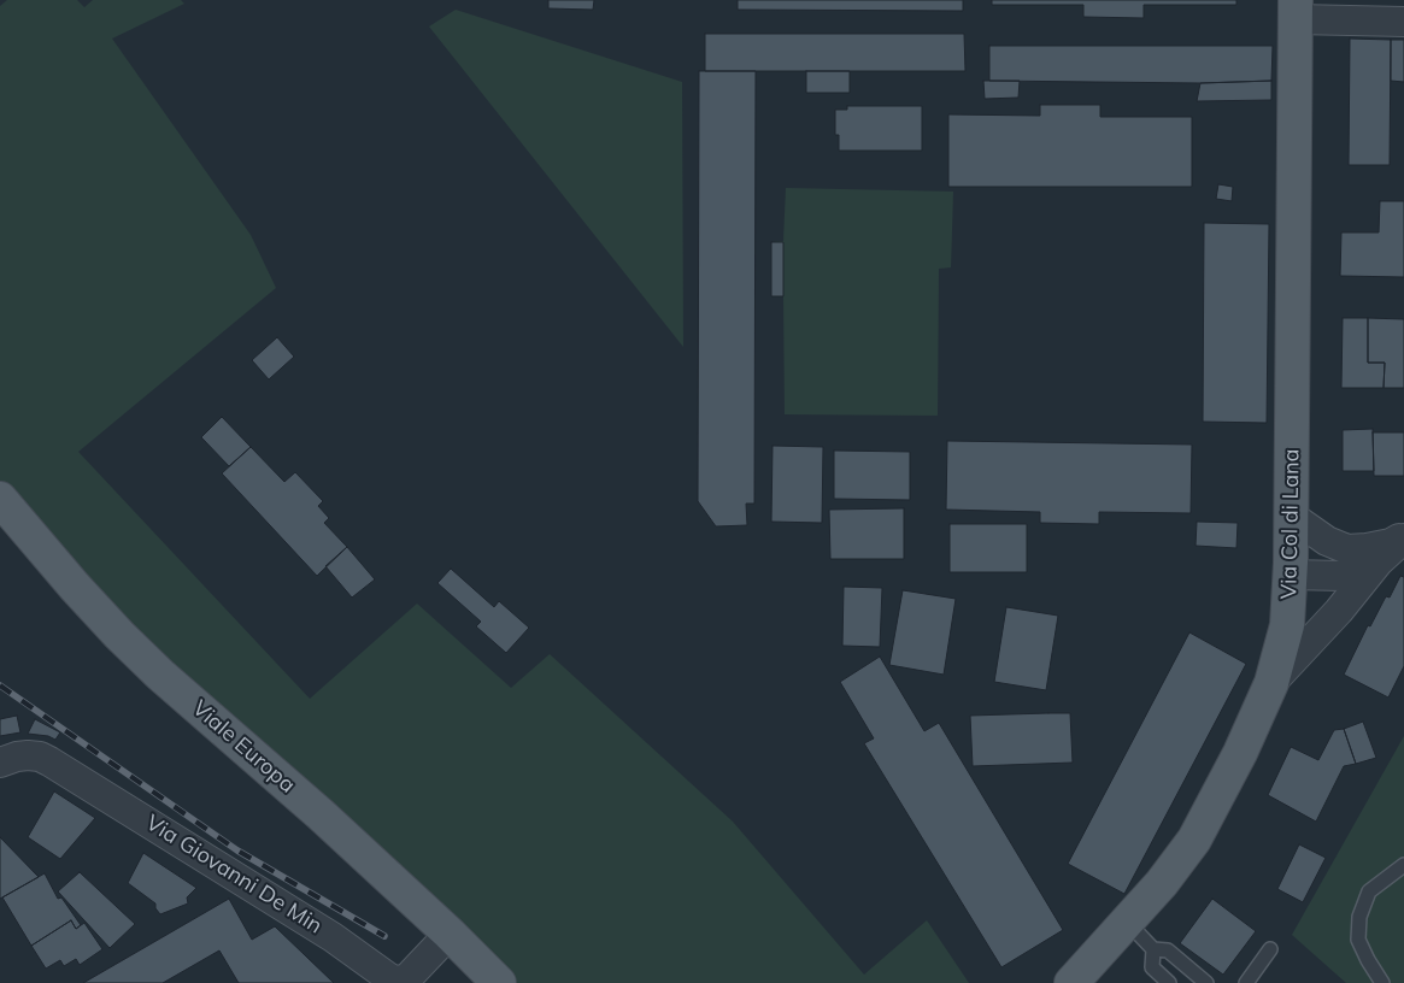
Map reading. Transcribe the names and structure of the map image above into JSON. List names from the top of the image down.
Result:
{
  "streets": {
    "main road": ["Via Col di Lana", "Viale Europa"],
    "street": ["Via Giovanni De Min"]
  },
  "crossings": [
    ["Viale Europa", "Via Giovanni De Min"]
  ]
}
